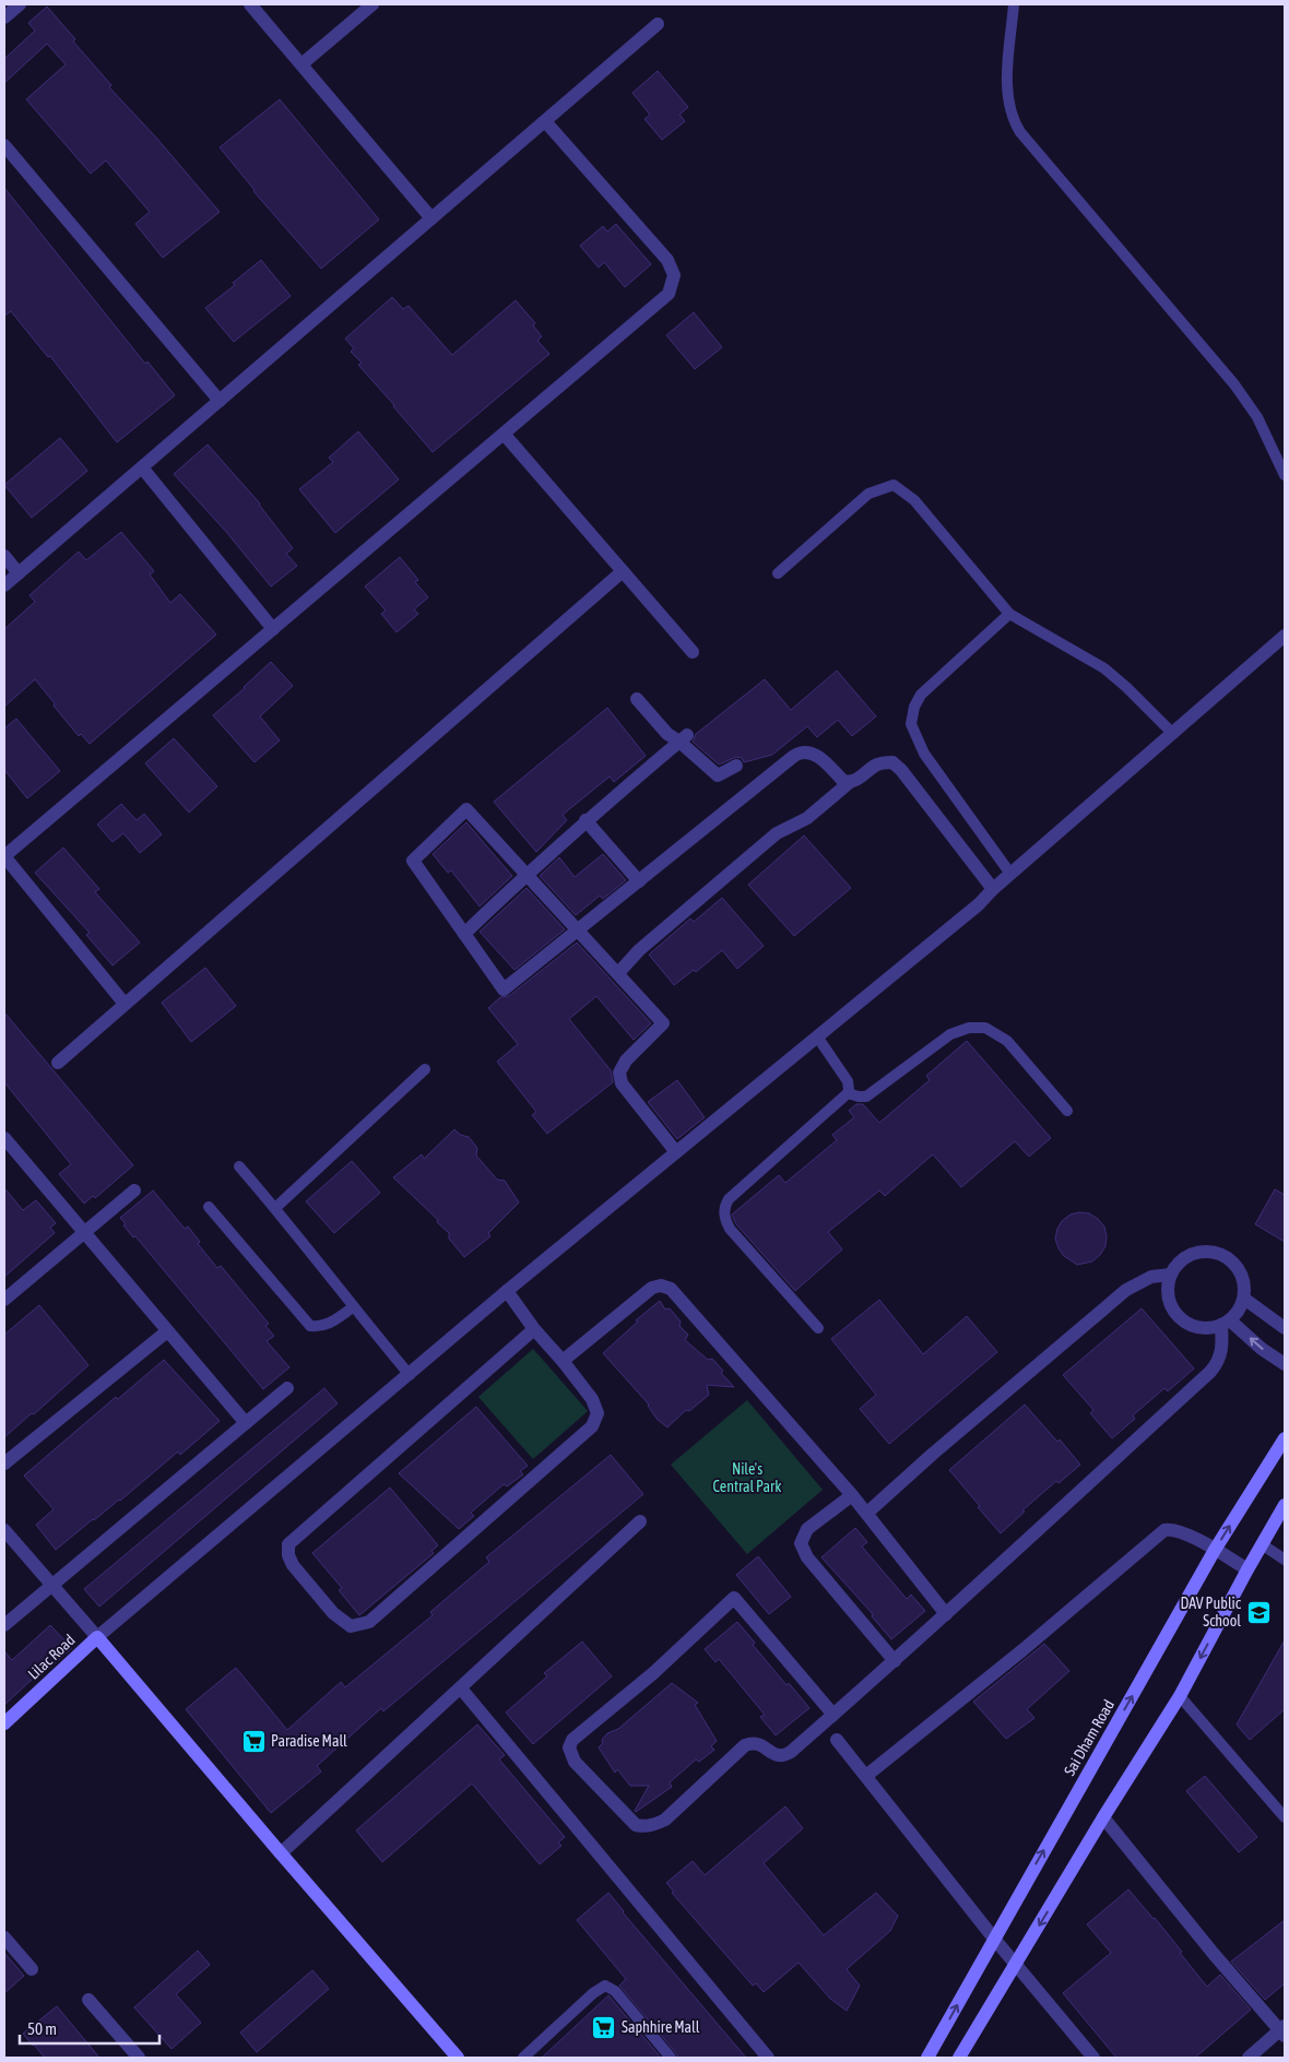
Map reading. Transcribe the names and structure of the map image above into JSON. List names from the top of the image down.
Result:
{
  "streets": {
    "street": ["Lilac Road", "Sai Dham Road"]
  },
  "parks": ["Nile's Central Park"],
  "places": {
    "school or university": ["DAV Public School"],
    "supermarket": ["Paradise Mall", "Saphhire Mall"]
  },
  "scale_bar": "50 m"
}
